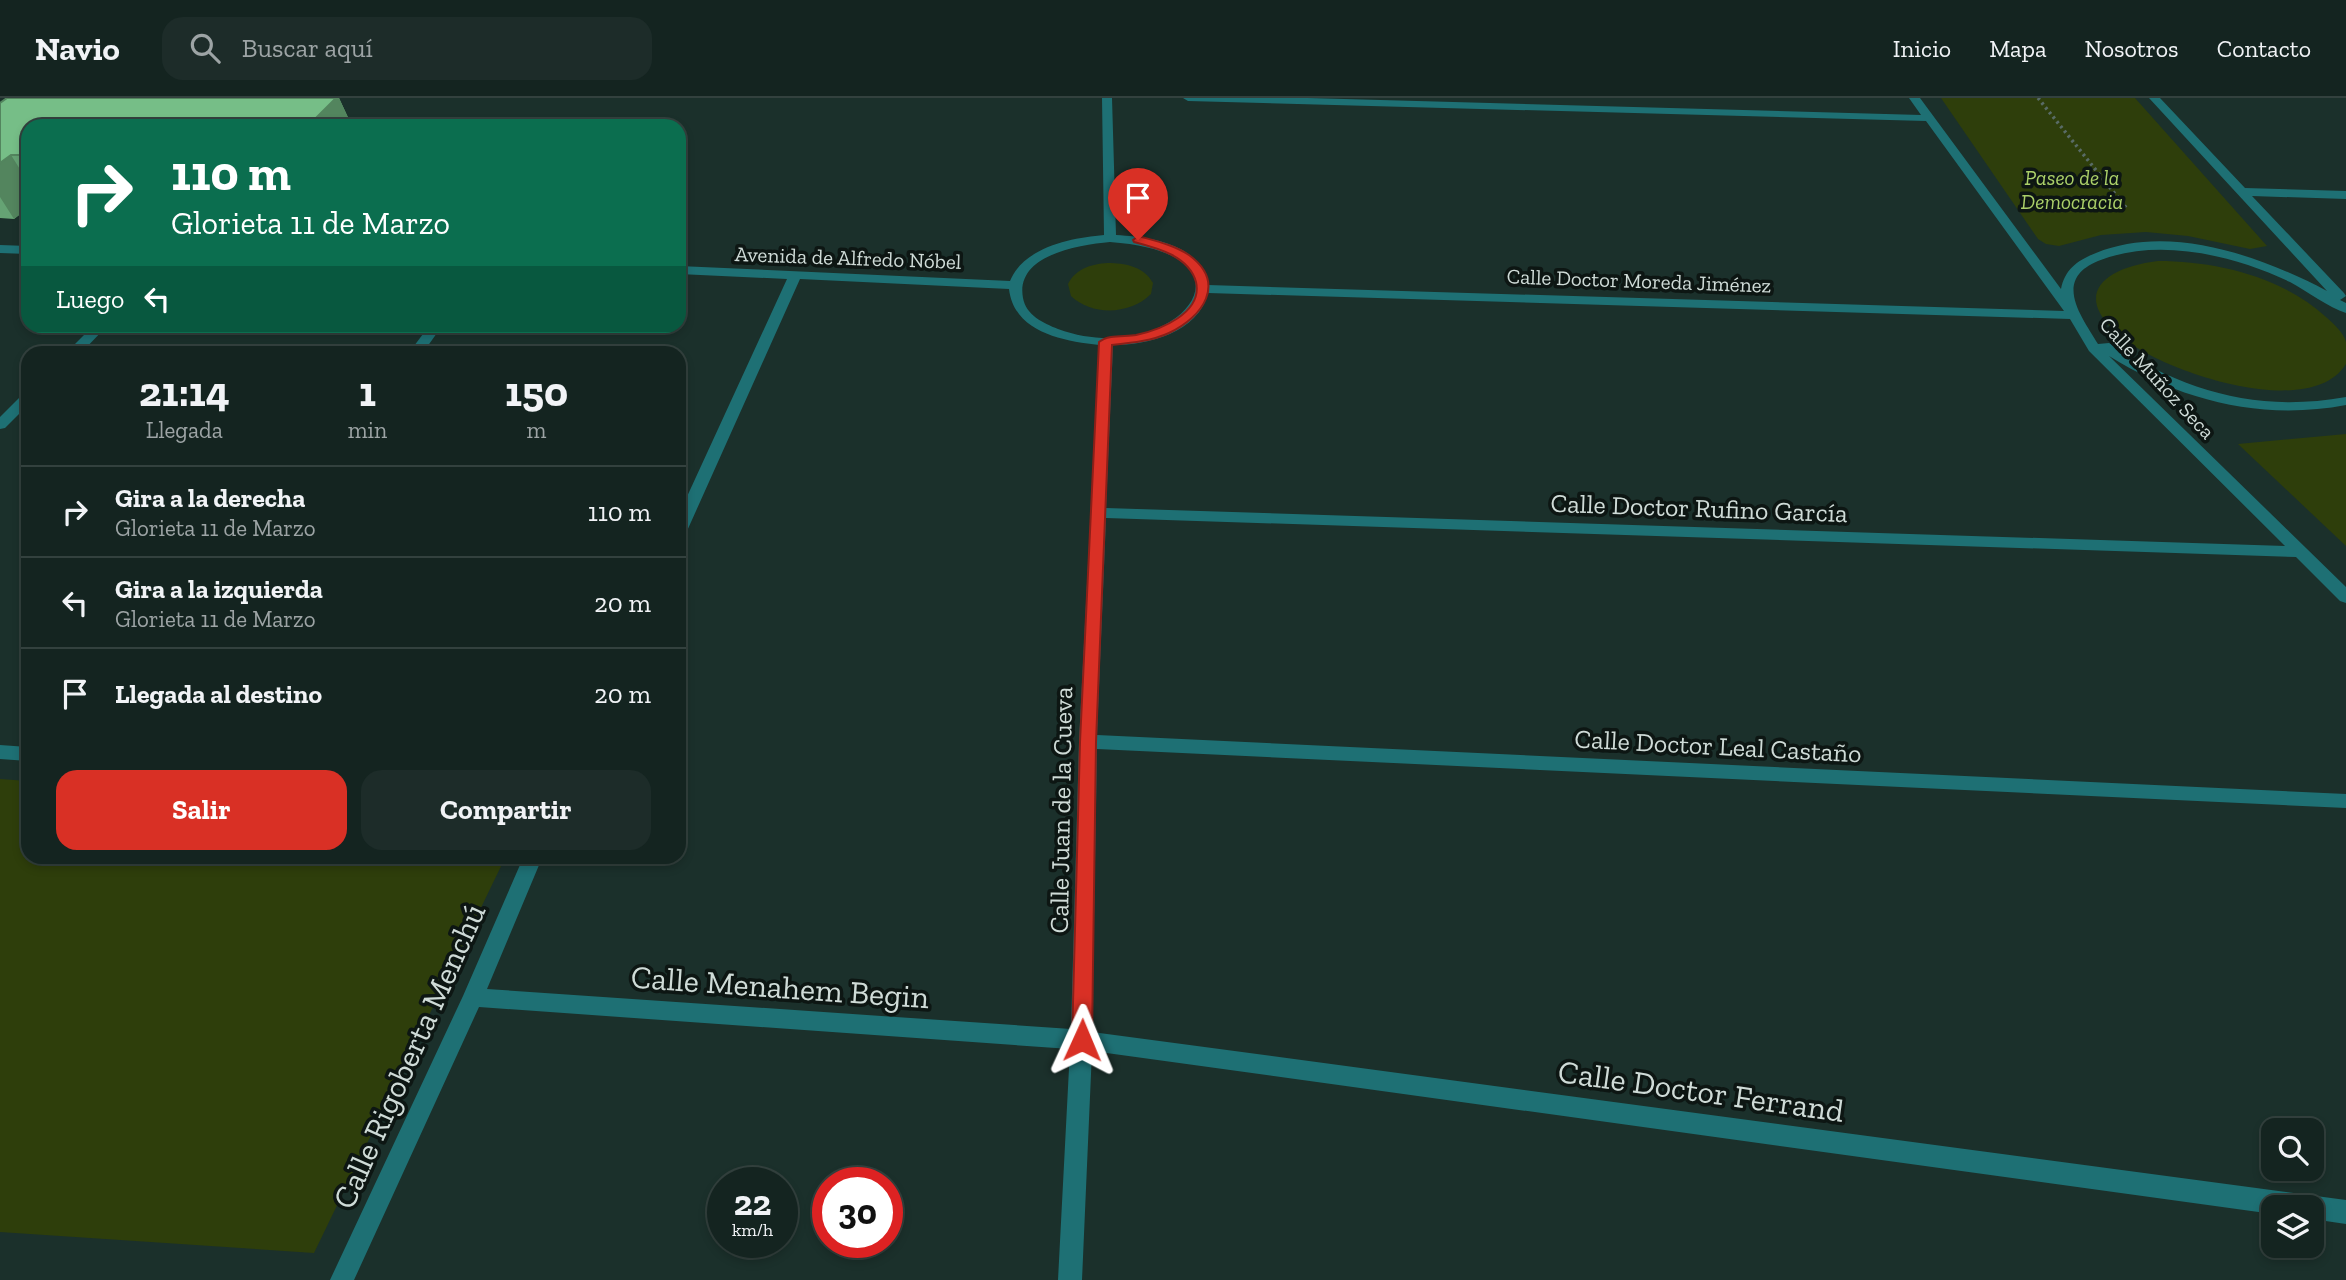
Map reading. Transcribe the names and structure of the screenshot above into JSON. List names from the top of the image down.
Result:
{
  "streets": {
    "street": [
      "Avenida de Alfredo Nóbel",
      "Calle Doctor Moreda Jiménez",
      "Calle Muñoz Seca",
      "Calle Doctor Rufino García",
      "Calle Doctor Leal Castaño",
      "Calle Juan de la Cueva",
      "Calle Menahem Begin",
      "Calle Rigoberta Menchú",
      "Calle Doctor Ferrand"
    ]
  },
  "crossings": [
    ["Avenida de Alfredo Nóbel", "Calle Doctor Moreda Jiménez"],
    ["Avenida de Alfredo Nóbel", "Calle Juan de la Cueva"],
    ["Calle Doctor Moreda Jiménez", "Calle Muñoz Seca"],
    ["Calle Doctor Moreda Jiménez", "Calle Juan de la Cueva"],
    ["Calle Muñoz Seca", "Calle Doctor Rufino García"],
    ["Calle Doctor Rufino García", "Calle Juan de la Cueva"],
    ["Calle Doctor Leal Castaño", "Calle Juan de la Cueva"],
    ["Calle Juan de la Cueva", "Calle Menahem Begin"],
    ["Calle Juan de la Cueva", "Calle Doctor Ferrand"],
    ["Calle Menahem Begin", "Calle Rigoberta Menchú"],
    ["Calle Menahem Begin", "Calle Doctor Ferrand"]
  ],
  "parks": ["Paseo de la Democracia"],
  "page": {
    "header": "Navio",
    "search": "Buscar aquí",
    "nav": [
      "Inicio",
      "Mapa",
      "Nosotros",
      "Contacto"
    ],
    "turn": ["110 m", "Glorieta 11 de Marzo"],
    "then": "Luego",
    "eta": [
      "21:14",
      "Llegada",
      "1",
      "min",
      "150",
      "m"
    ],
    "list": [
      {
        "name": "Gira a la derecha",
        "note": "Glorieta 11 de Marzo",
        "value": "110 m"
      },
      {
        "name": "Gira a la izquierda",
        "note": "Glorieta 11 de Marzo",
        "value": "20 m"
      },
      {
        "name": "Llegada al destino",
        "value": "20 m"
      }
    ],
    "buttons": ["Salir", "Compartir"],
    "speed": "22 km/h",
    "limit": "30"
  }
}
